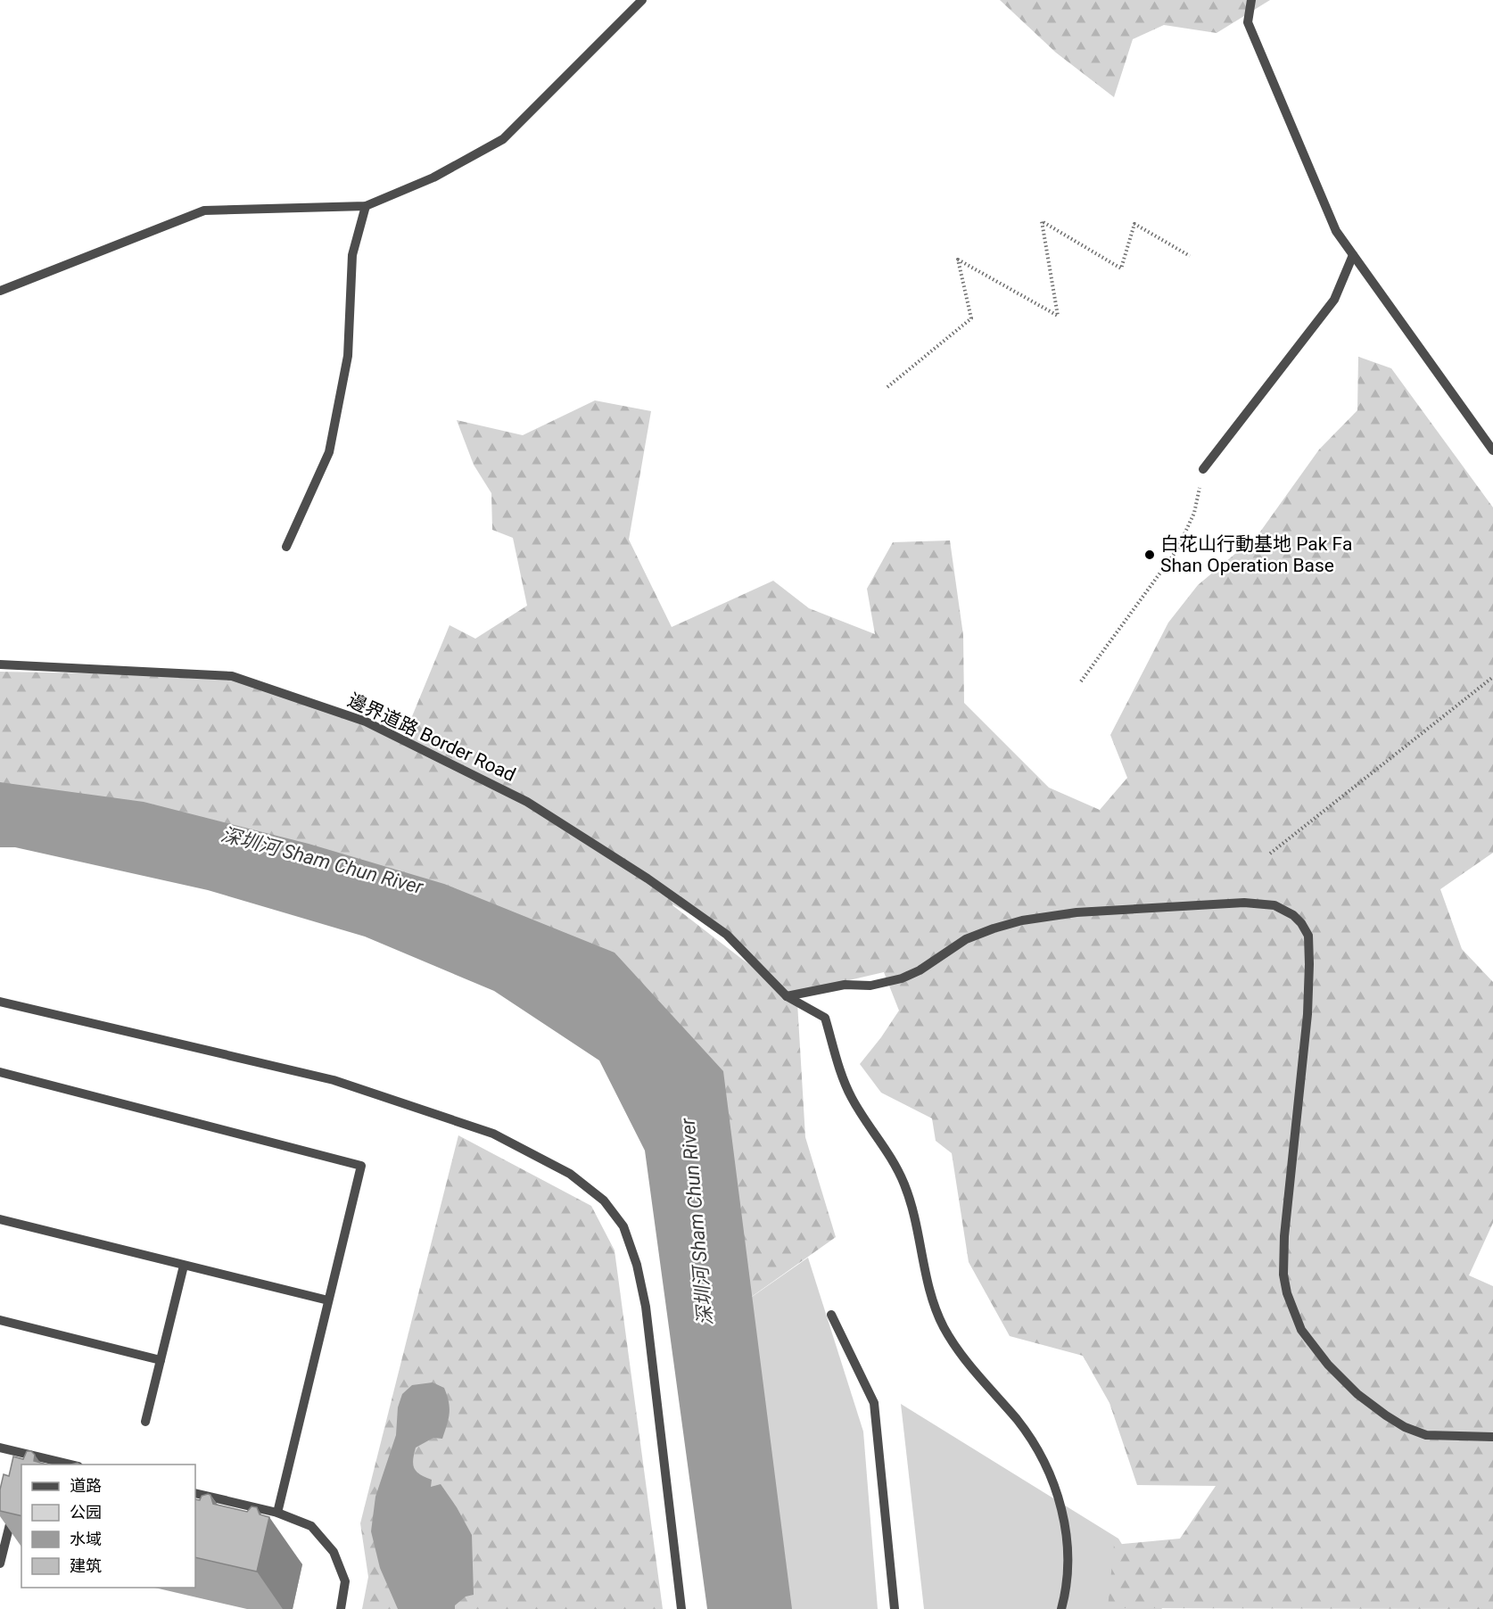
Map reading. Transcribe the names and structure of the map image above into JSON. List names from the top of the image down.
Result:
{
  "streets": {
    "street": ["邊界道路 Border Road"]
  },
  "water": ["深圳河 Sham Chun River"],
  "places": ["白花山行動基地 Pak Fa Shan Operation Base"],
  "legend": [
    "道路",
    "公园",
    "水域",
    "建筑"
  ]
}
